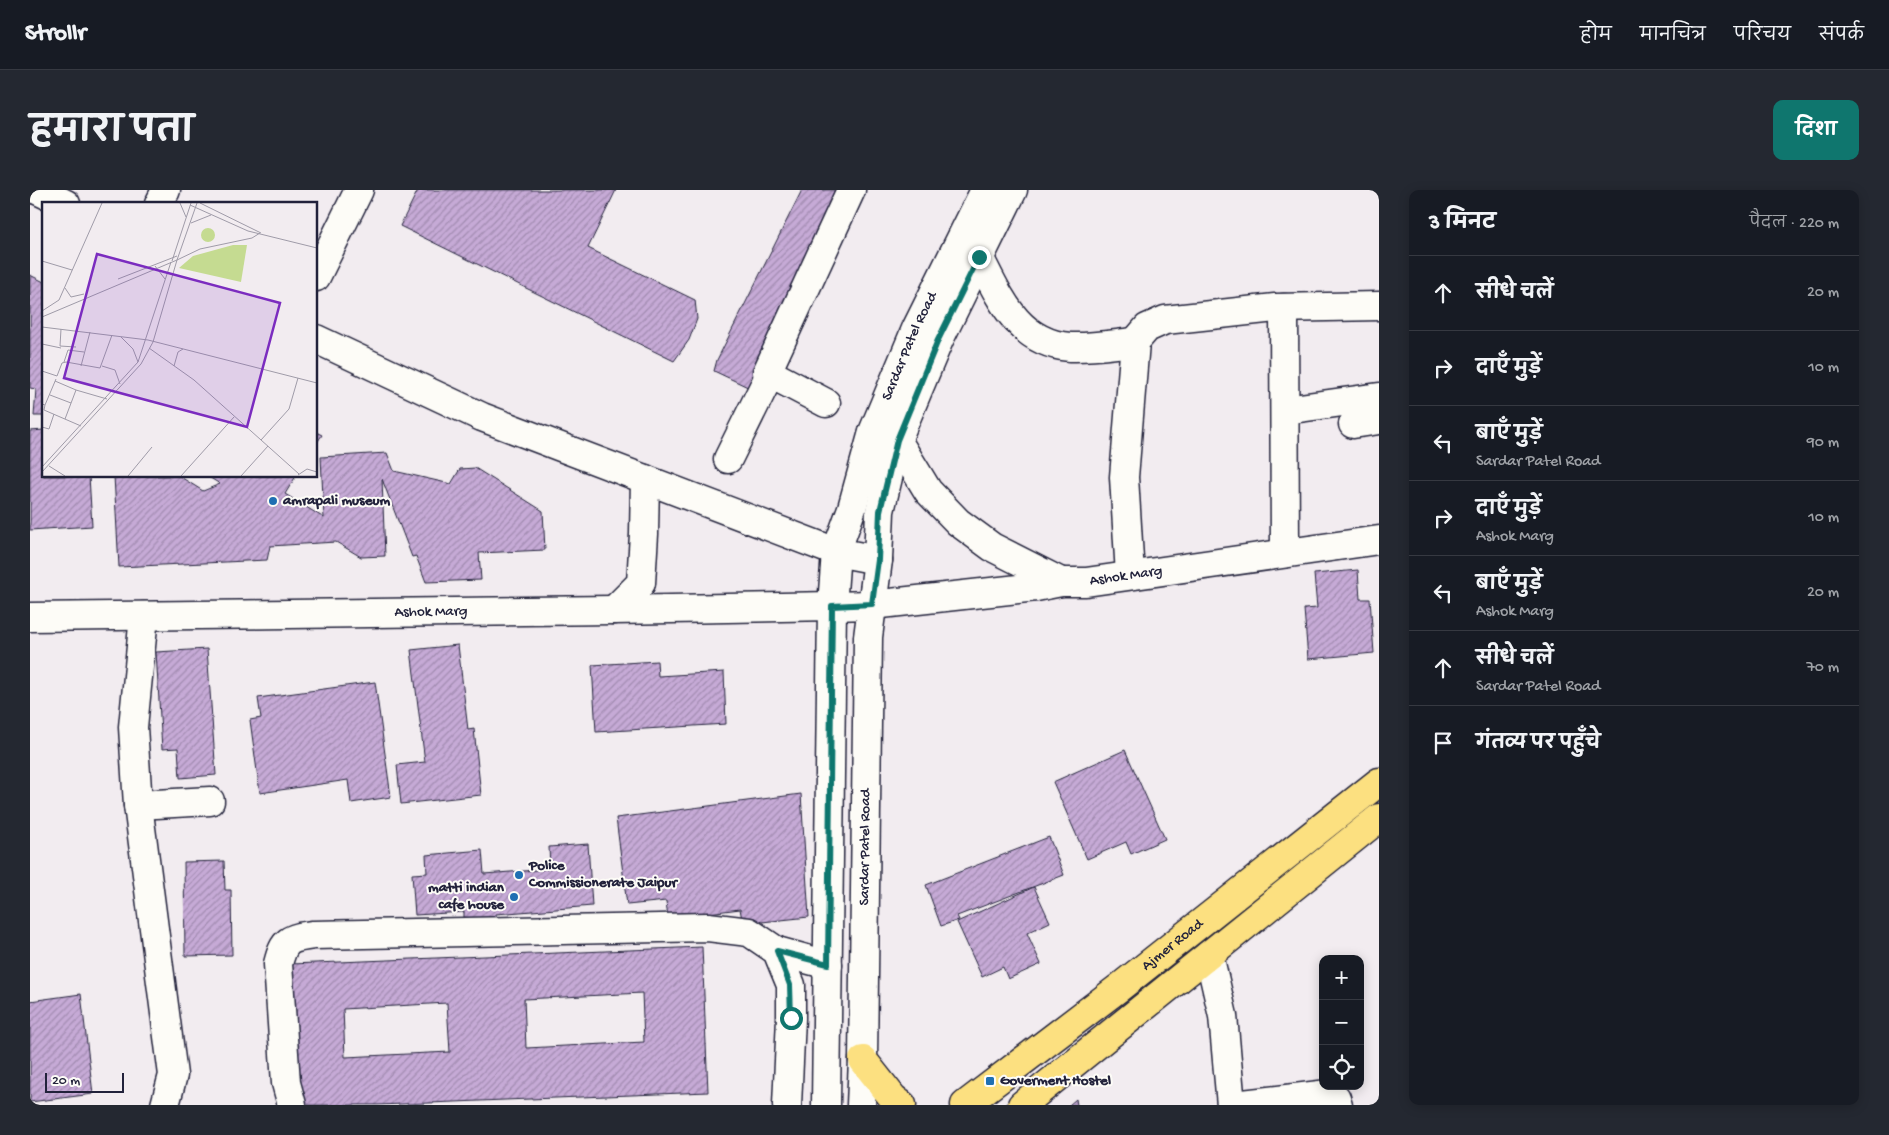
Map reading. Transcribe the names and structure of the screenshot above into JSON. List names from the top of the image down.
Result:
{
  "streets": {
    "highway": ["Ajmer Road"],
    "street": ["Sardar Patel Road", "Ashok Marg"]
  },
  "crossings": [
    ["Sardar Patel Road", "Ashok Marg"]
  ],
  "places": {
    "other": ["amrapali museum", "Police Commissionerate Jaipur", "matti indian cafe house"],
    "transit": ["Goverment Hostel"]
  },
  "scale_bar": "20 m",
  "page": {
    "header": "Strollr",
    "nav": [
      "होम",
      "मानचित्र",
      "परिचय",
      "संपर्क"
    ],
    "title": "हमारा पता",
    "buttons": "दिशा",
    "heading": ["3 मिनट", "पैदल · 220 m"],
    "list": [
      ["सीधे चलें", "20 m"],
      ["दाएँ मुड़ें", "10 m"],
      ["बाएँ मुड़ें", "Sardar Patel Road", "90 m"],
      ["दाएँ मुड़ें", "Ashok Marg", "10 m"],
      ["बाएँ मुड़ें", "Ashok Marg", "20 m"],
      ["सीधे चलें", "Sardar Patel Road", "70 m"],
      "गंतव्य पर पहुँचे"
    ],
    "map_buttons": ["+", "−"],
    "scale": "20 m"
  }
}
